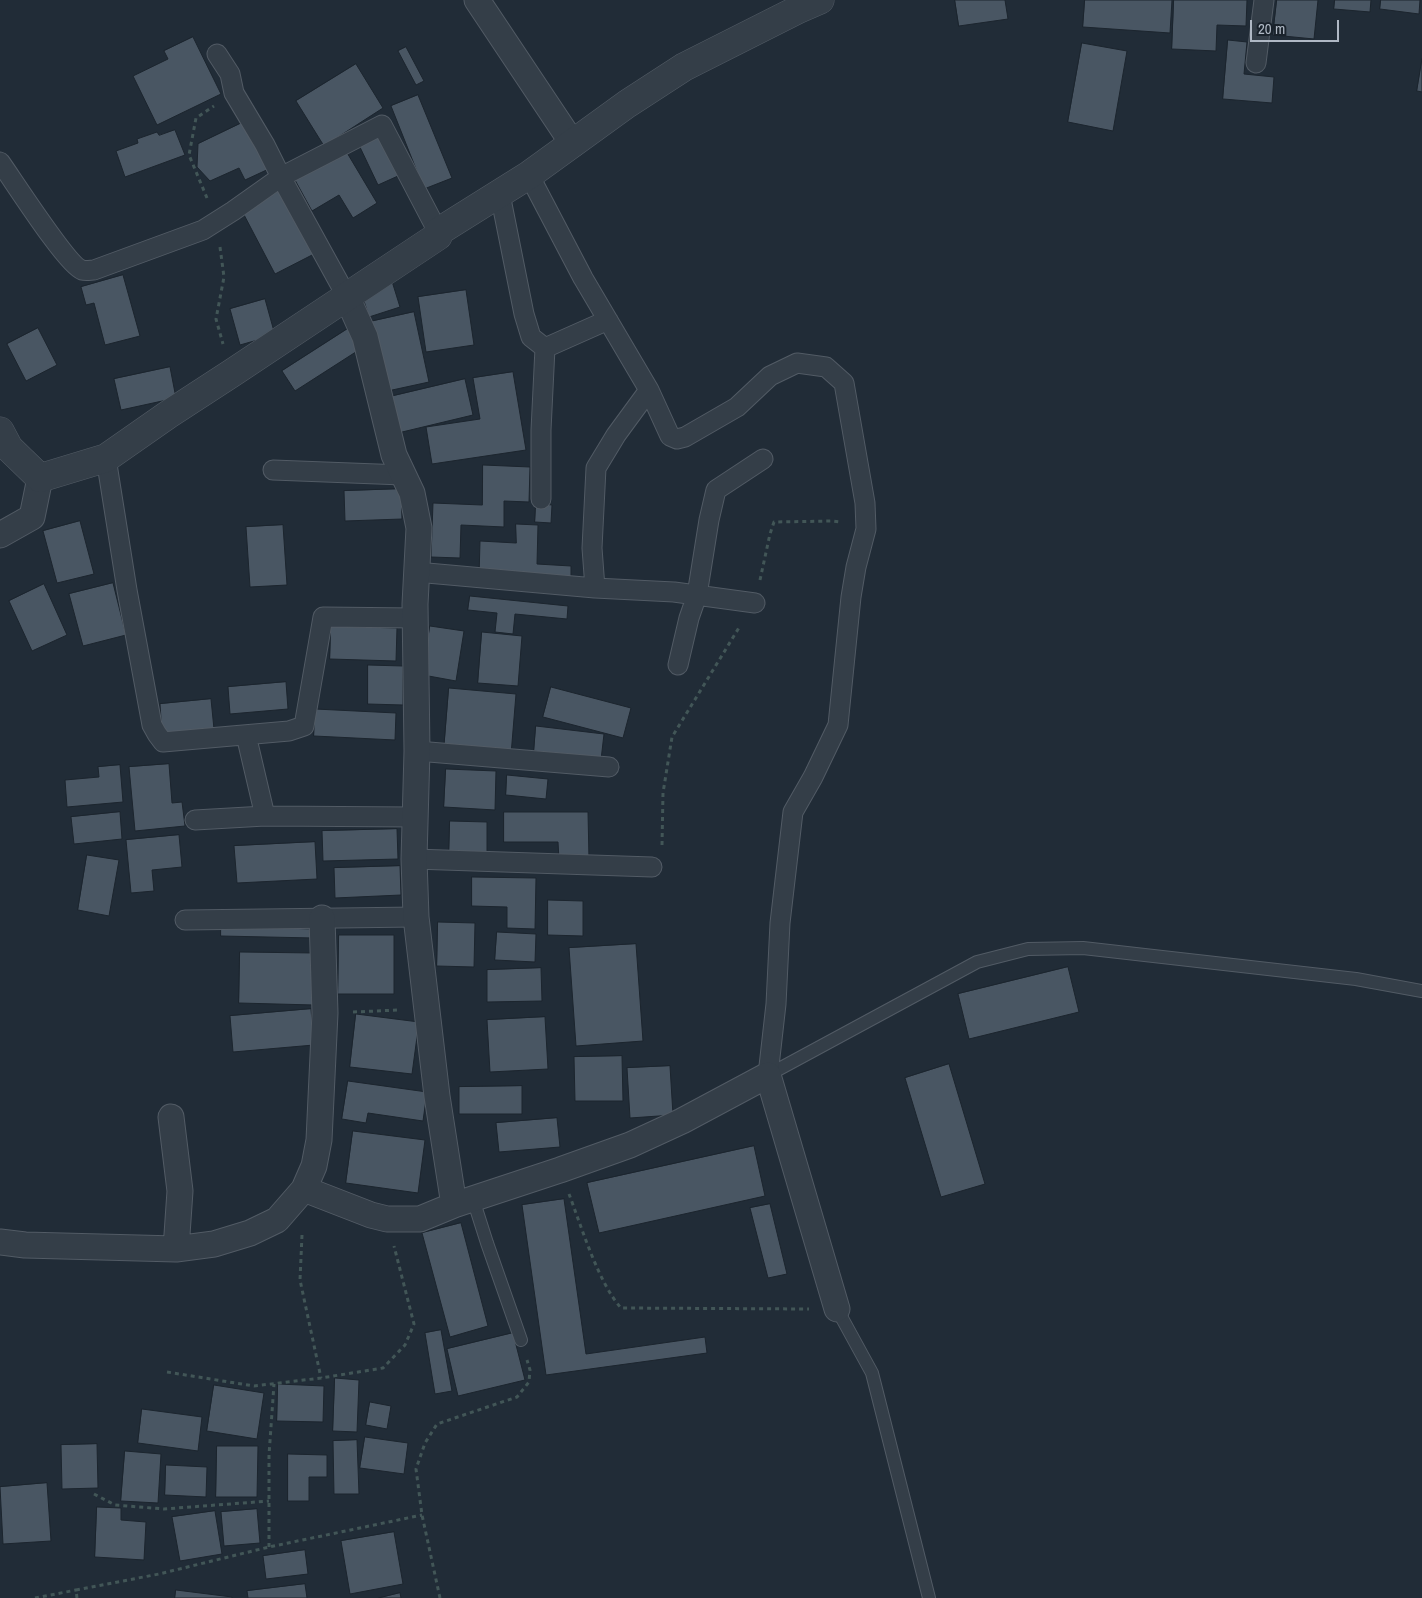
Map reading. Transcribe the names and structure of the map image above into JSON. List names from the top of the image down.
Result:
{
  "scale_bar": "20 m"
}
